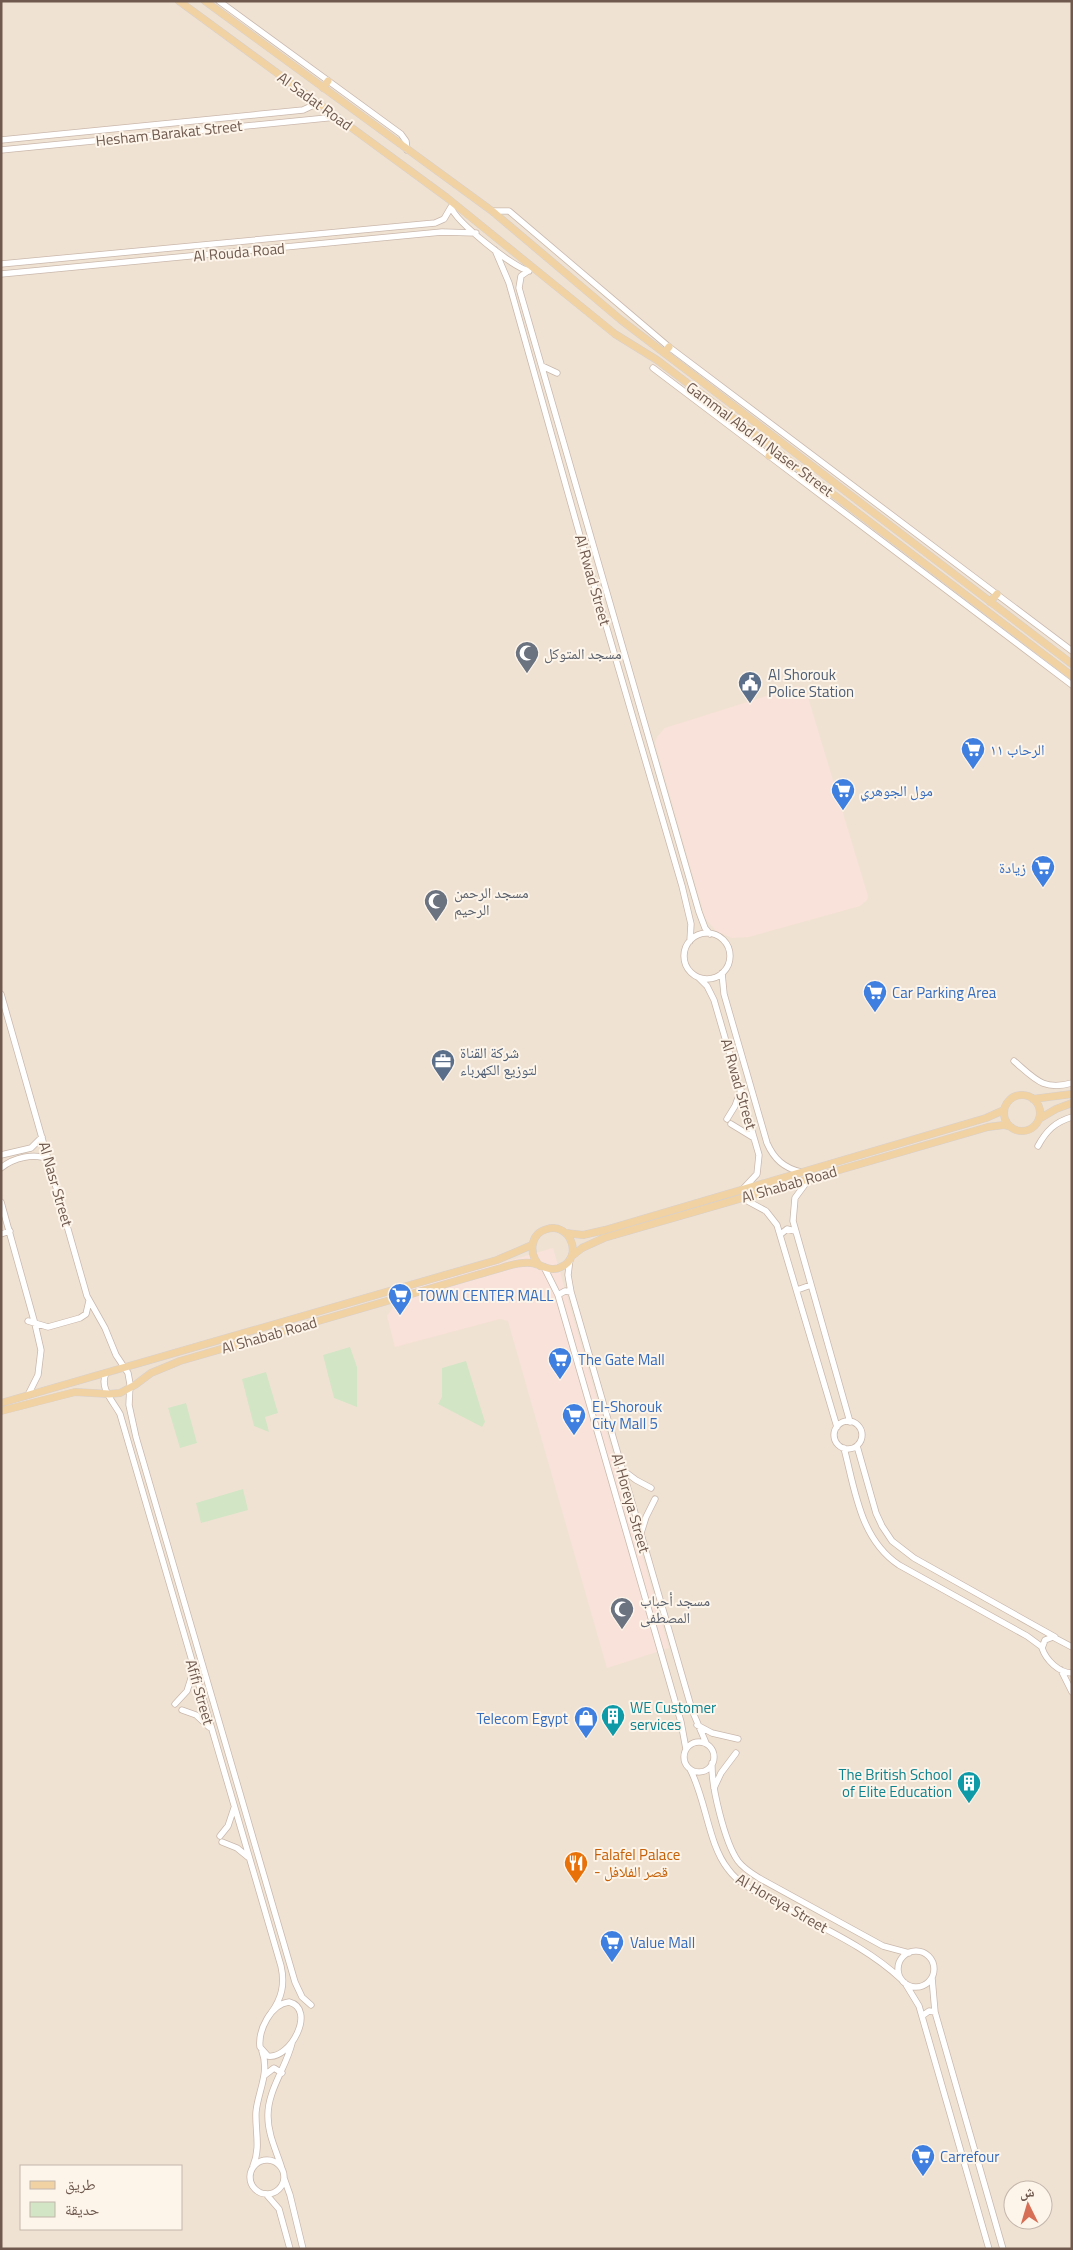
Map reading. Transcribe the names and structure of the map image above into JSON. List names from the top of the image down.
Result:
{
  "streets": {
    "main road": ["Al Sadat Road", "Gammal Abd Al Naser Street", "Al Shabab Road"],
    "street": [
      "Hesham Barakat Street",
      "Al Rouda Road",
      "Al Rwad Street",
      "Al Nasr Street",
      "Al Horeya Street",
      "Afifi Street"
    ]
  },
  "crossings": [
    ["Al Sadat Road", "Hesham Barakat Street"],
    ["Al Sadat Road", "Gammal Abd Al Naser Street"],
    ["Al Rwad Street", "Al Shabab Road"],
    ["Al Nasr Street", "Al Shabab Road"],
    ["Al Nasr Street", "Afifi Street"],
    ["Al Shabab Road", "Al Horeya Street"],
    ["Al Shabab Road", "Afifi Street"]
  ],
  "places": {
    "mosque": ["مسجد المتوكل", "مسجد الرحمن الرحيم", "مسجد أحباب المصطفى"],
    "public building": ["Al Shorouk Police Station"],
    "supermarket": [
      "الرحاب ١١",
      "مول الجوهري",
      "زيادة",
      "Car Parking Area",
      "TOWN CENTER MALL",
      "The Gate Mall",
      "El-Shorouk City Mall 5",
      "Value Mall",
      "Carrefour"
    ],
    "office": ["شركة القناة لتوزيع الكهرباء"],
    "building": ["WE Customer services", "The British School of Elite Education"],
    "shop": ["Telecom Egypt"],
    "restaurant": ["Falafel Palace - قصر الفلافل"]
  },
  "legend": ["طريق", "حديقة"],
  "north": "top"
}
